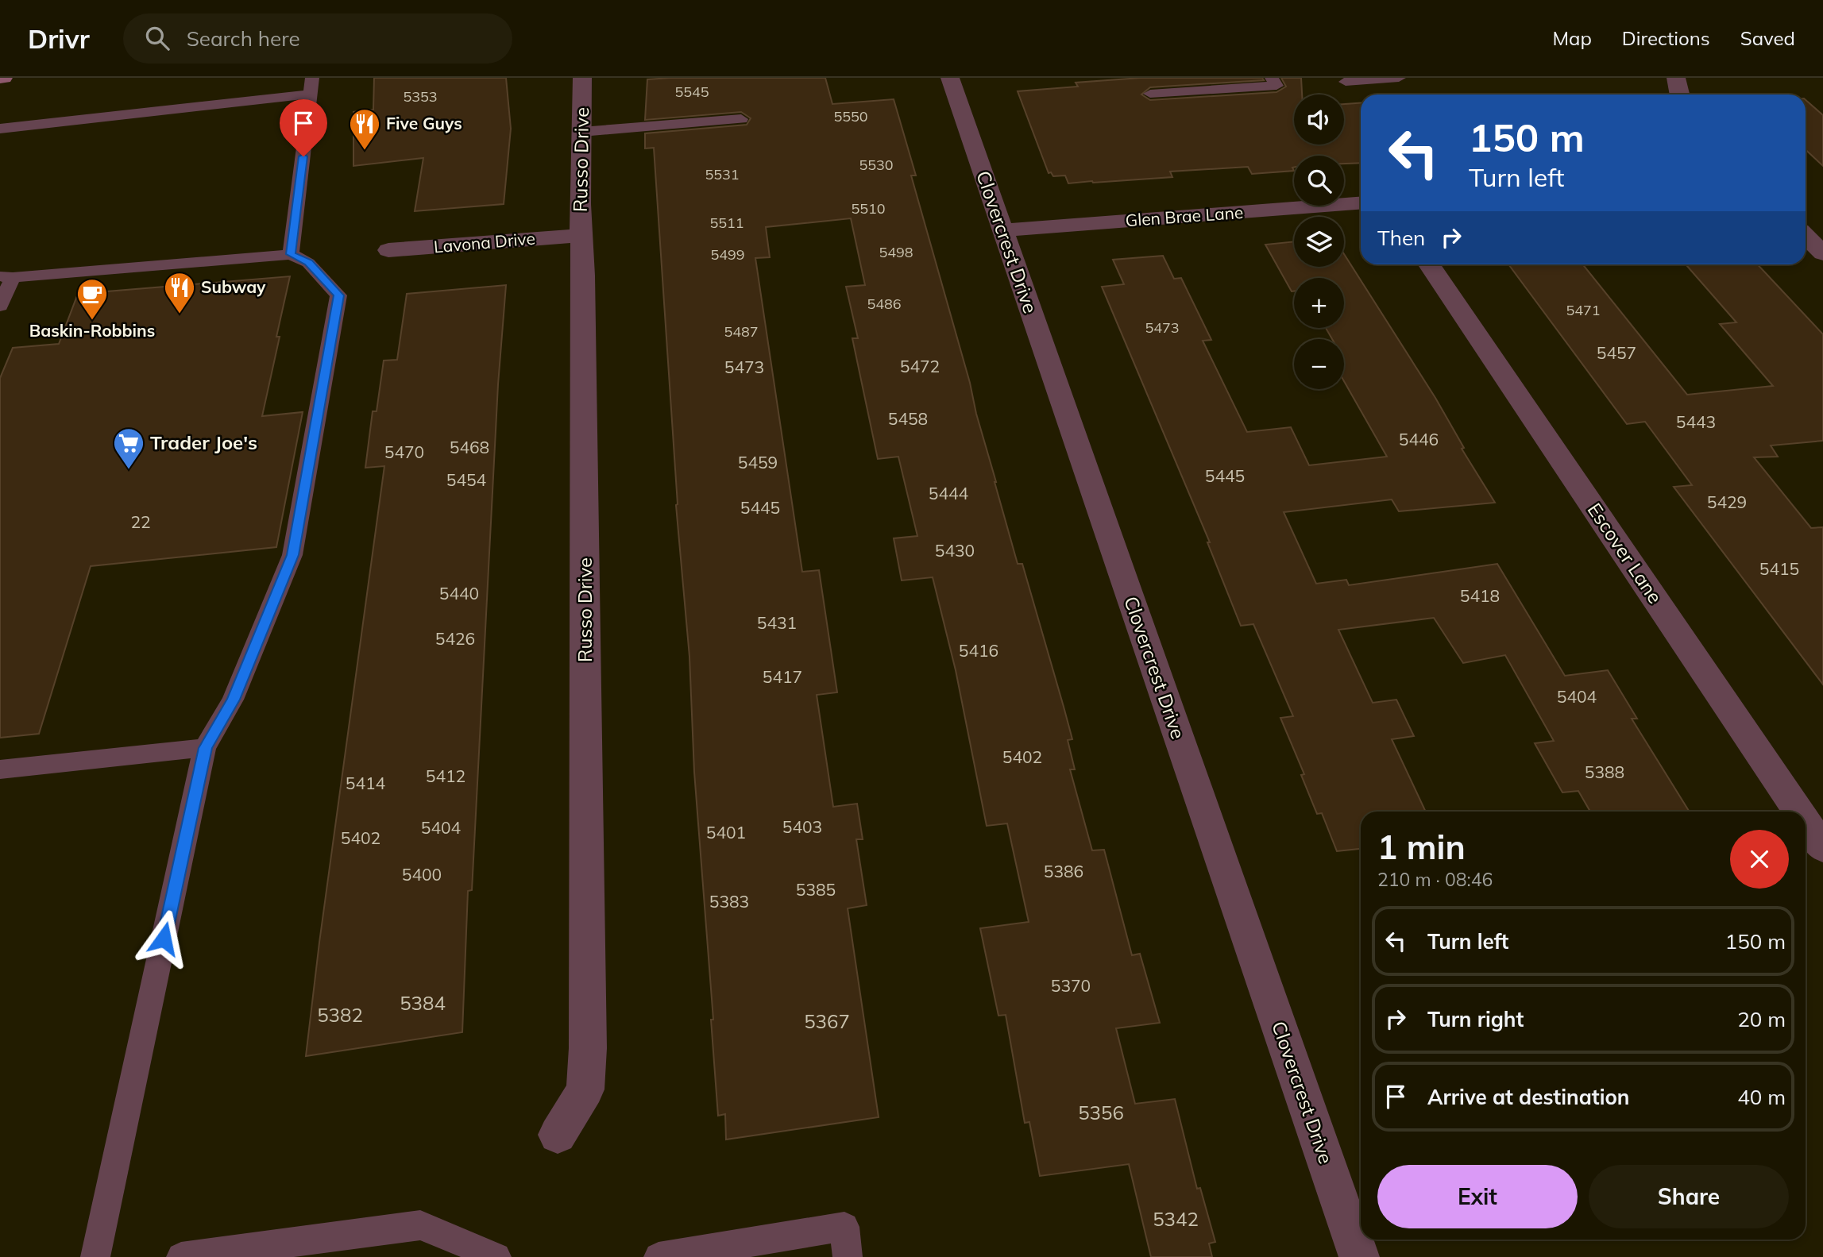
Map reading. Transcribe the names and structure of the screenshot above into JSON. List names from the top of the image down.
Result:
{
  "streets": {
    "street": [
      "Russo Drive",
      "Glen Brae Lane",
      "Clovercrest Drive",
      "Lavona Drive",
      "Escover Lane"
    ]
  },
  "crossings": [
    ["Russo Drive", "Lavona Drive"],
    ["Glen Brae Lane", "Clovercrest Drive"]
  ],
  "places": {
    "restaurant": ["Five Guys", "Subway"],
    "cafe": ["Baskin-Robbins"],
    "supermarket": ["Trader Joe's"]
  },
  "house_numbers": [
    "5545",
    "5353",
    "5550",
    "5530",
    "5531",
    "5510",
    "5511",
    "5498",
    "5499",
    "5486",
    "5471",
    "5473",
    "5487",
    "5457",
    "5472",
    "5473",
    "5458",
    "5443",
    "5446",
    "5468",
    "5470",
    "5459",
    "5445",
    "5454",
    "5444",
    "5429",
    "5445",
    "22",
    "5430",
    "5415",
    "5440",
    "5418",
    "5431",
    "5426",
    "5416",
    "5417",
    "5404",
    "5402",
    "5388",
    "5412",
    "5414",
    "5403",
    "5404",
    "5401",
    "5402",
    "5386",
    "5400",
    "5385",
    "5383",
    "5370",
    "5384",
    "5382",
    "5367",
    "5356",
    "5342"
  ],
  "page": {
    "header": "Drivr",
    "search": "Search here",
    "nav": ["Map", "Directions", "Saved"],
    "map_buttons": ["+", "−"],
    "turn": ["150 m", "Turn left"],
    "then": "Then",
    "heading": ["1 min", "210 m · 08:46"],
    "list": [
      {
        "name": "Turn left",
        "value": "150 m"
      },
      {
        "name": "Turn right",
        "value": "20 m"
      },
      {
        "name": "Arrive at destination",
        "value": "40 m"
      }
    ],
    "buttons": ["Exit", "Share"]
  }
}
